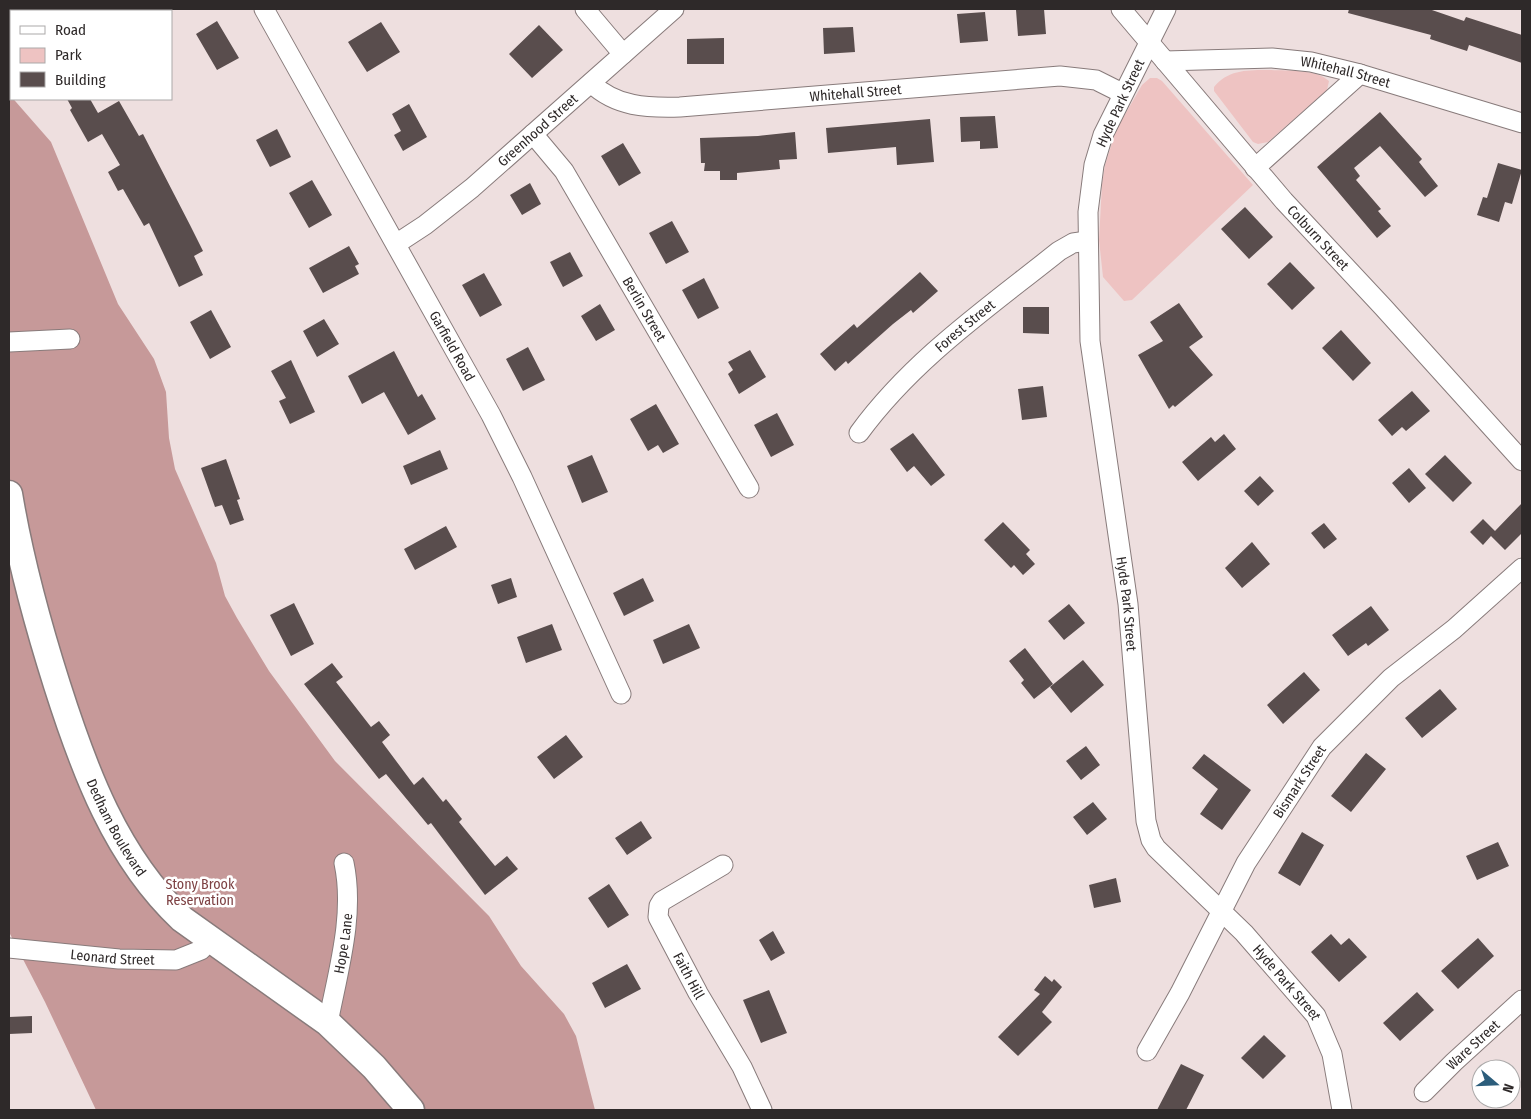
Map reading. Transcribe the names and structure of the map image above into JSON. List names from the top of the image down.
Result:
{
  "streets": {
    "main road": ["Dedham Boulevard"],
    "street": [
      "Whitehall Street",
      "Hyde Park Street",
      "Greenhood Street",
      "Colburn Street",
      "Berlin Street",
      "Forest Street",
      "Garfield Road",
      "Bismark Street",
      "Hope Lane",
      "Leonard Street",
      "Faith Hill",
      "Ware Street"
    ]
  },
  "crossings": [
    ["Whitehall Street", "Hyde Park Street"],
    ["Whitehall Street", "Greenhood Street"],
    ["Whitehall Street", "Colburn Street"],
    ["Hyde Park Street", "Colburn Street"],
    ["Hyde Park Street", "Forest Street"],
    ["Hyde Park Street", "Bismark Street"],
    ["Greenhood Street", "Berlin Street"],
    ["Greenhood Street", "Garfield Road"],
    ["Dedham Boulevard", "Hope Lane"],
    ["Dedham Boulevard", "Leonard Street"]
  ],
  "parks": ["Stony Brook Reservation"],
  "legend": ["Road", "Park", "Building"],
  "north": "right"
}
